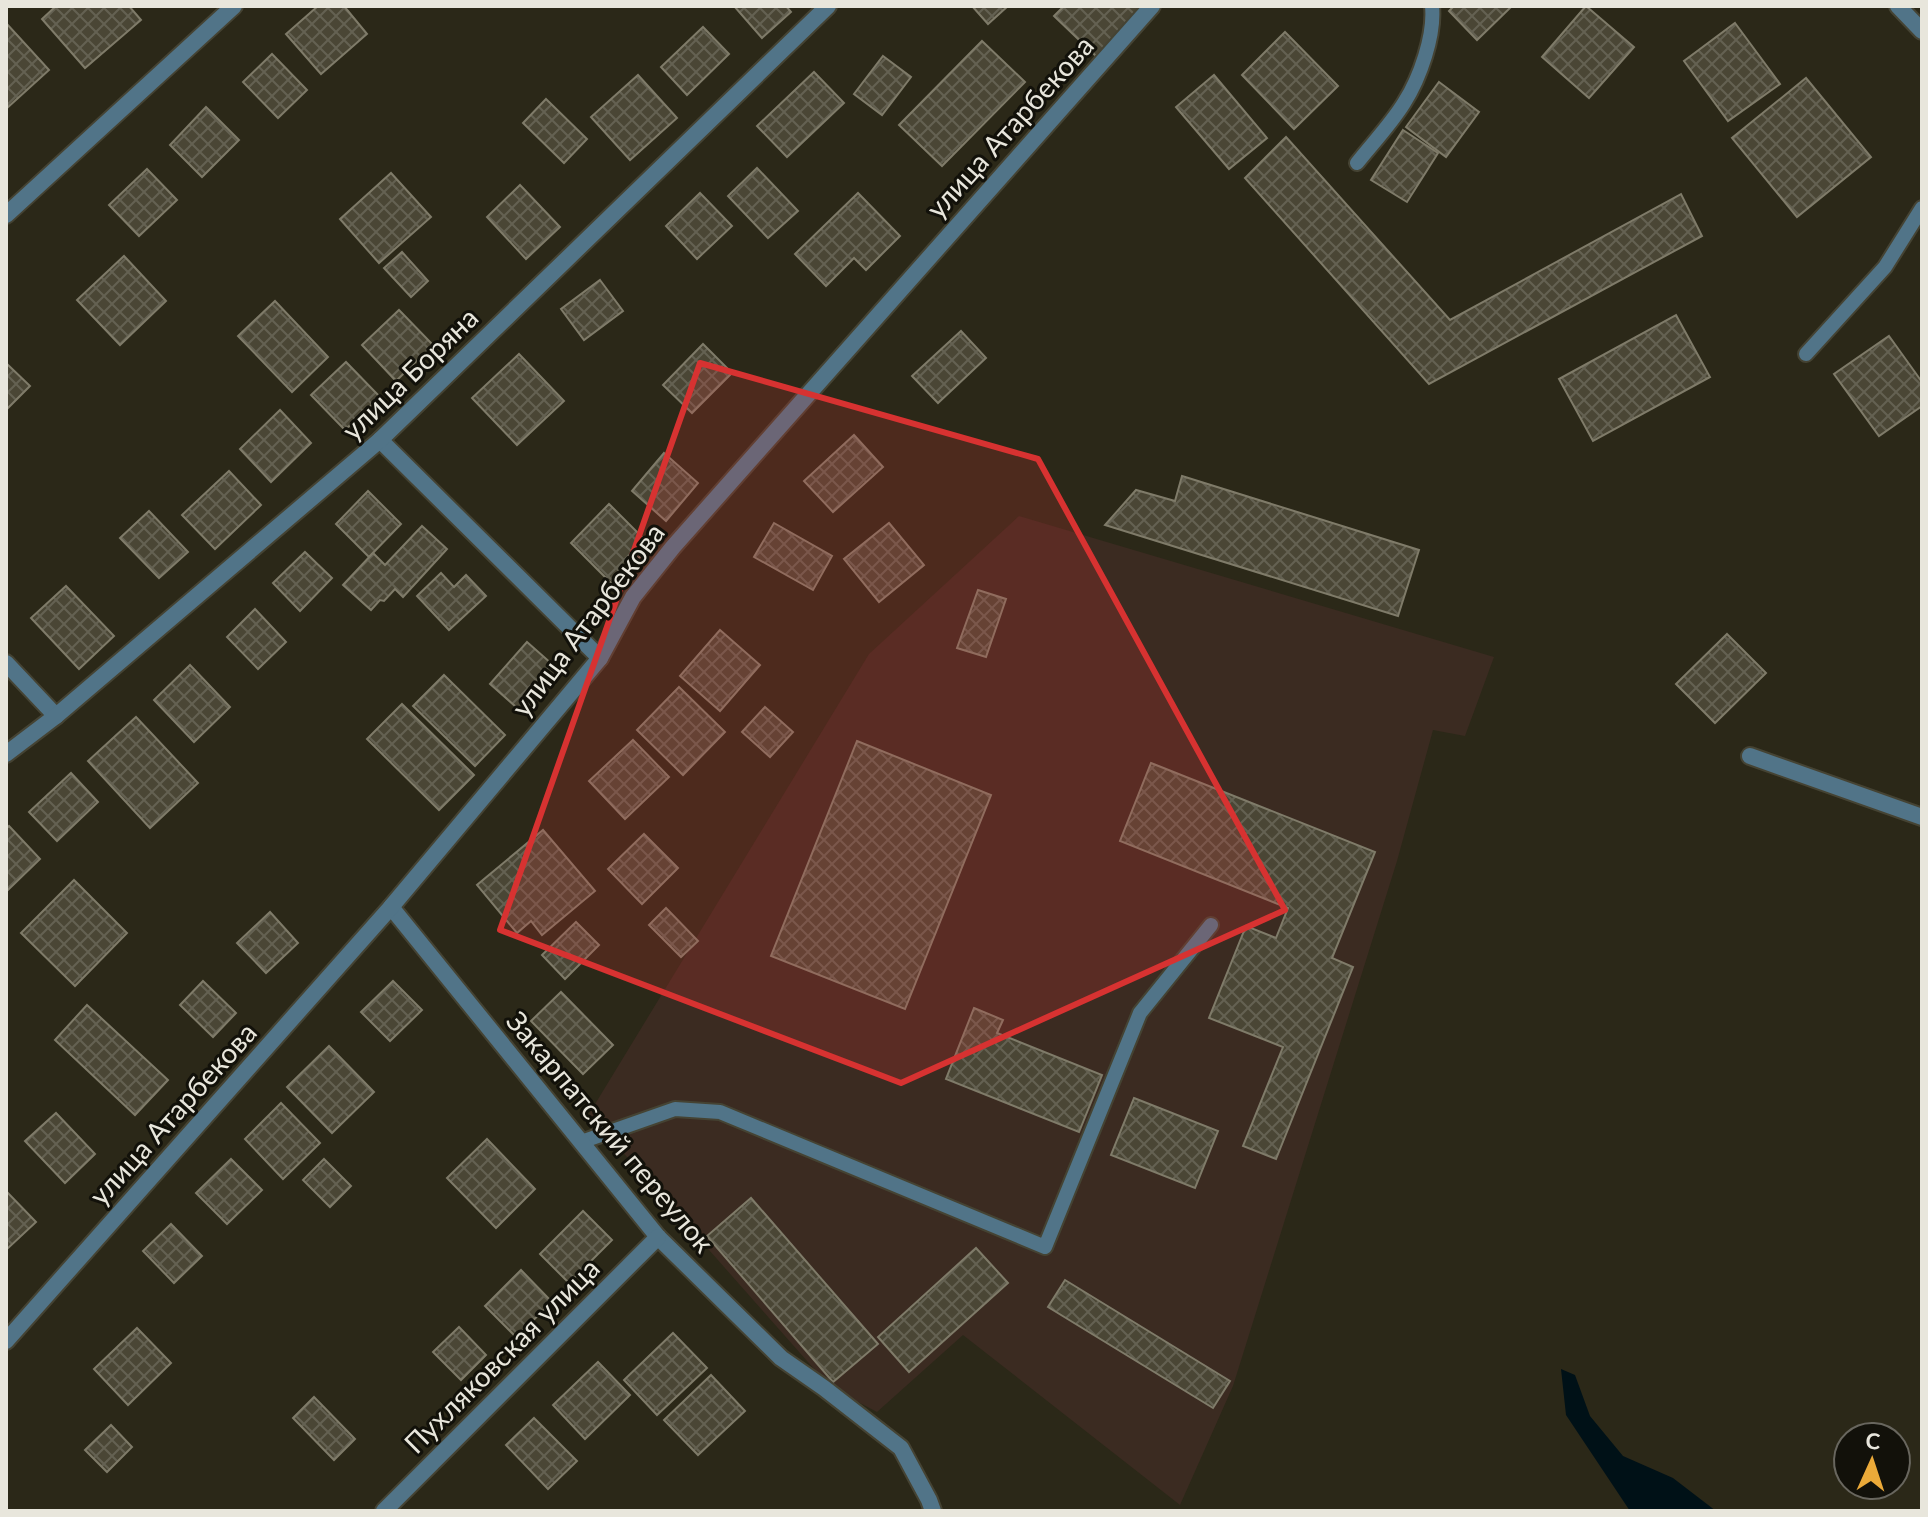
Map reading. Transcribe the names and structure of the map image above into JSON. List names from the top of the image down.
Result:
{
  "streets": {
    "street": [
      "улица Атарбекова",
      "улица Боряна",
      "Закарпатский переулок",
      "Пухляковская улица"
    ]
  },
  "crossings": [
    ["улица Атарбекова", "Закарпатский переулок"],
    ["Закарпатский переулок", "Пухляковская улица"]
  ],
  "north": "top"
}
